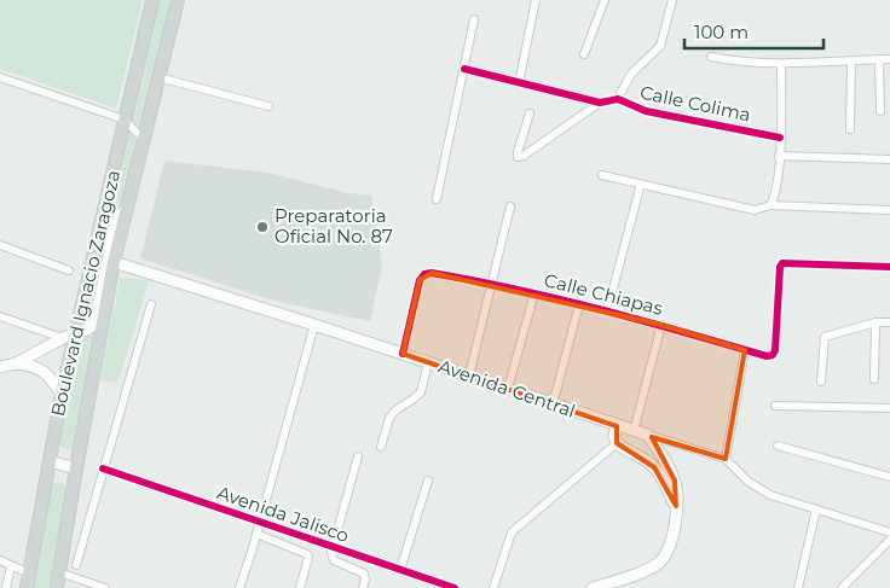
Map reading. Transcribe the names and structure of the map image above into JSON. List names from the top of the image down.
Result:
{
  "streets": {
    "main road": ["Boulevard Ignacio Zaragoza", "Avenida Central"],
    "street": ["Calle Colima", "Calle Chiapas", "Avenida Jalisco"]
  },
  "crossings": [
    ["Boulevard Ignacio Zaragoza", "Avenida Central"],
    ["Calle Chiapas", "Avenida Central"]
  ],
  "places": ["Preparatoria Oficial No. 87"],
  "scale_bar": "100 m"
}
